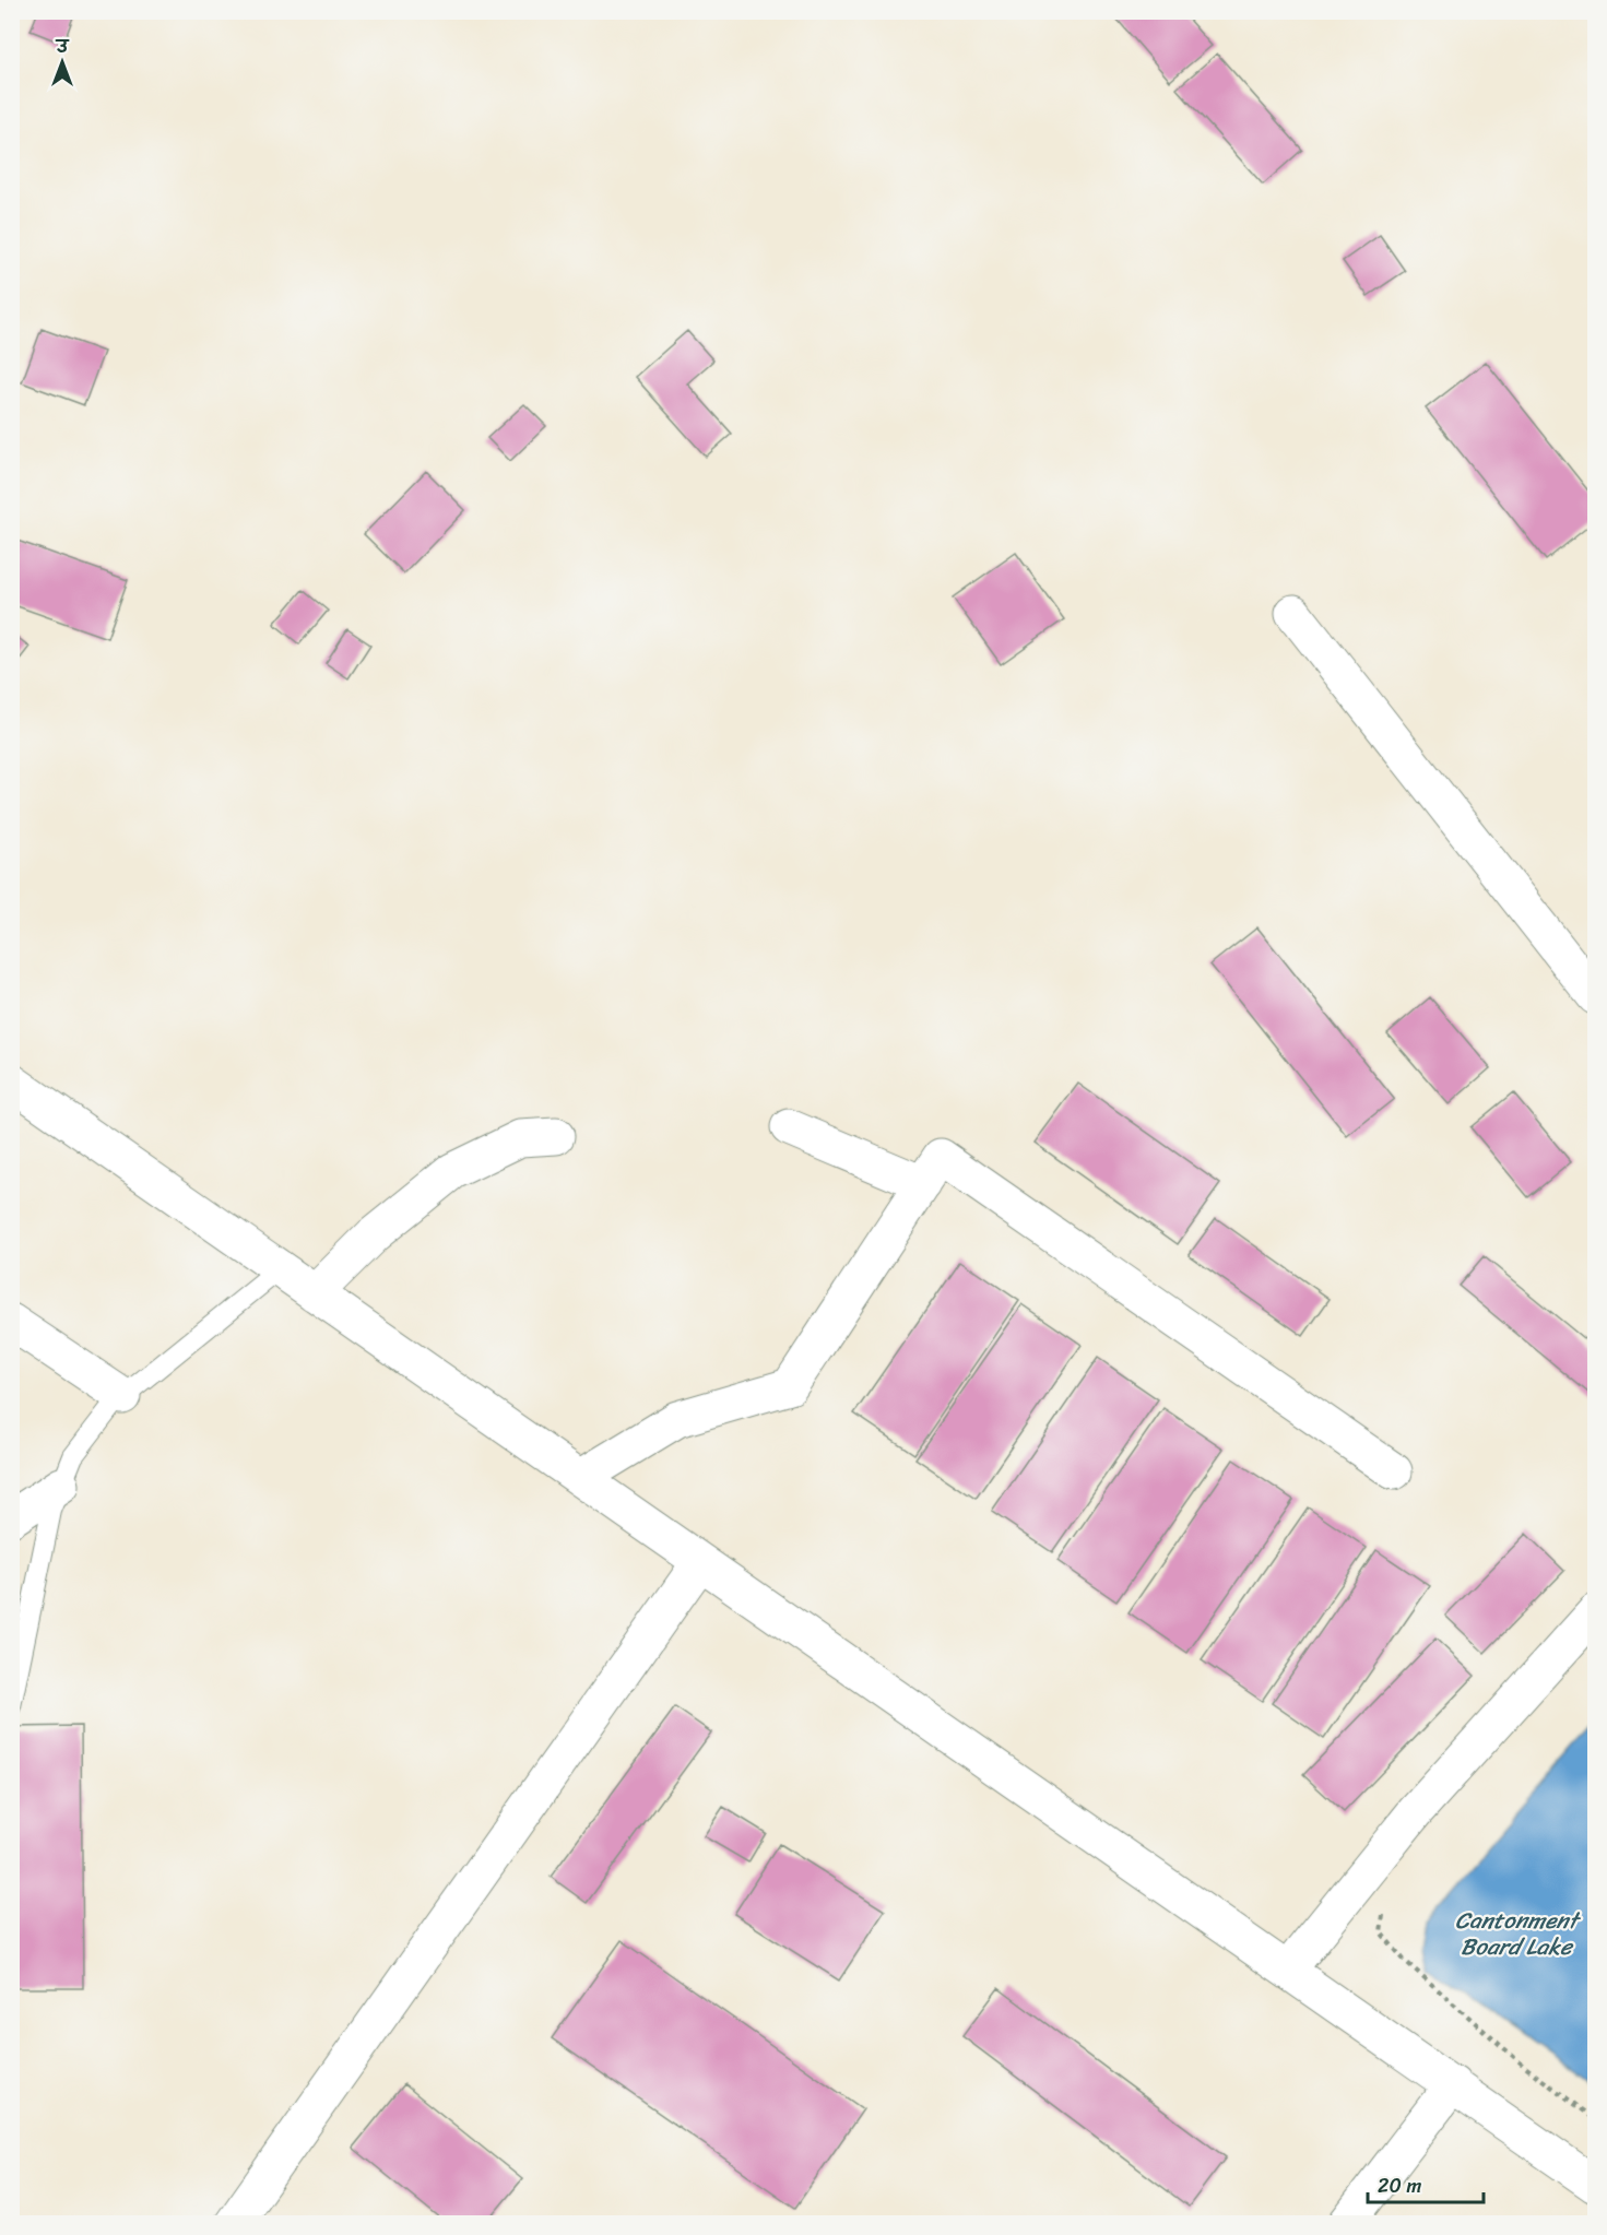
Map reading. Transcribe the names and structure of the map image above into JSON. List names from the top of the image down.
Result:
{
  "water": ["Cantonment Board Lake"],
  "scale_bar": "20 m",
  "north": "top"
}
